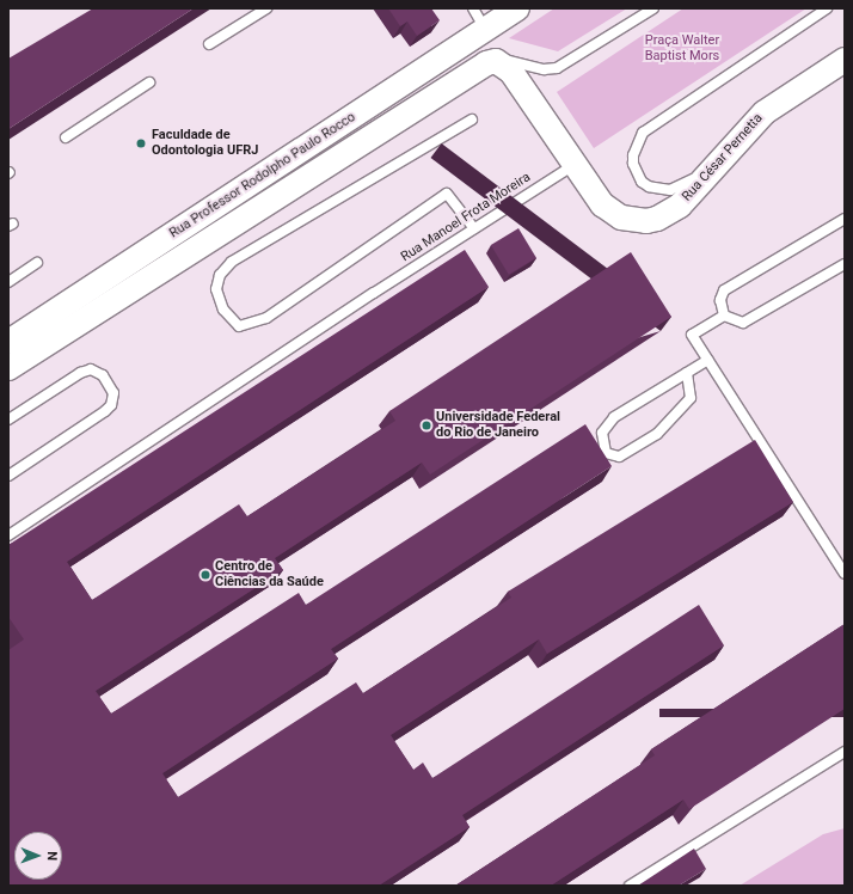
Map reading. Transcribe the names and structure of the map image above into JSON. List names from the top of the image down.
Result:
{
  "streets": {
    "street": ["Rua César Pernetta", "Rua Professor Rodolpho Paulo Rocco"],
    "lane": ["Rua Manoel Frota Moreira"]
  },
  "crossings": [
    ["Rua César Pernetta", "Rua Professor Rodolpho Paulo Rocco"],
    ["Rua César Pernetta", "Rua Manoel Frota Moreira"]
  ],
  "parks": ["Praça Walter Baptist Mors"],
  "places": ["Faculdade de Odontologia UFRJ", "Universidade Federal do Rio de Janeiro", "Centro de Ciências da Saúde"],
  "north": "right"
}
